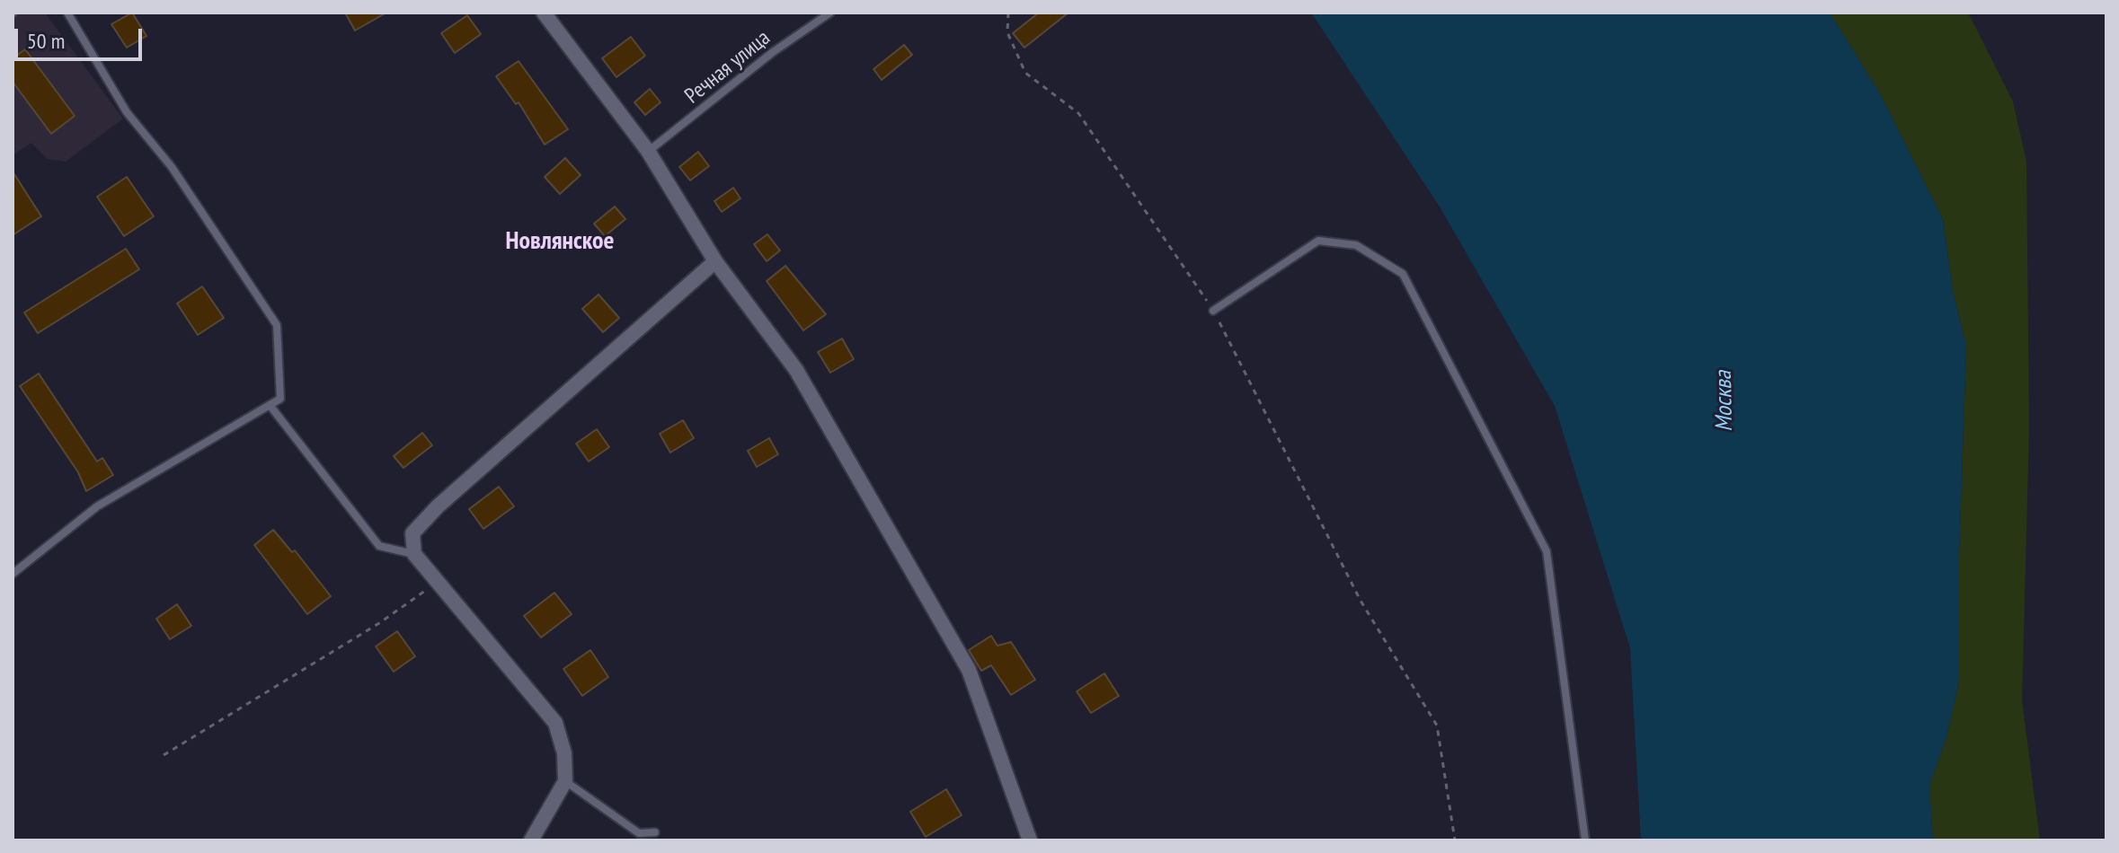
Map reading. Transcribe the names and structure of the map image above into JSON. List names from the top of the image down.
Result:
{
  "streets": {
    "lane": ["Речная улица"]
  },
  "districts": ["Новлянское"],
  "water": ["Москва"],
  "scale_bar": "50 m"
}
